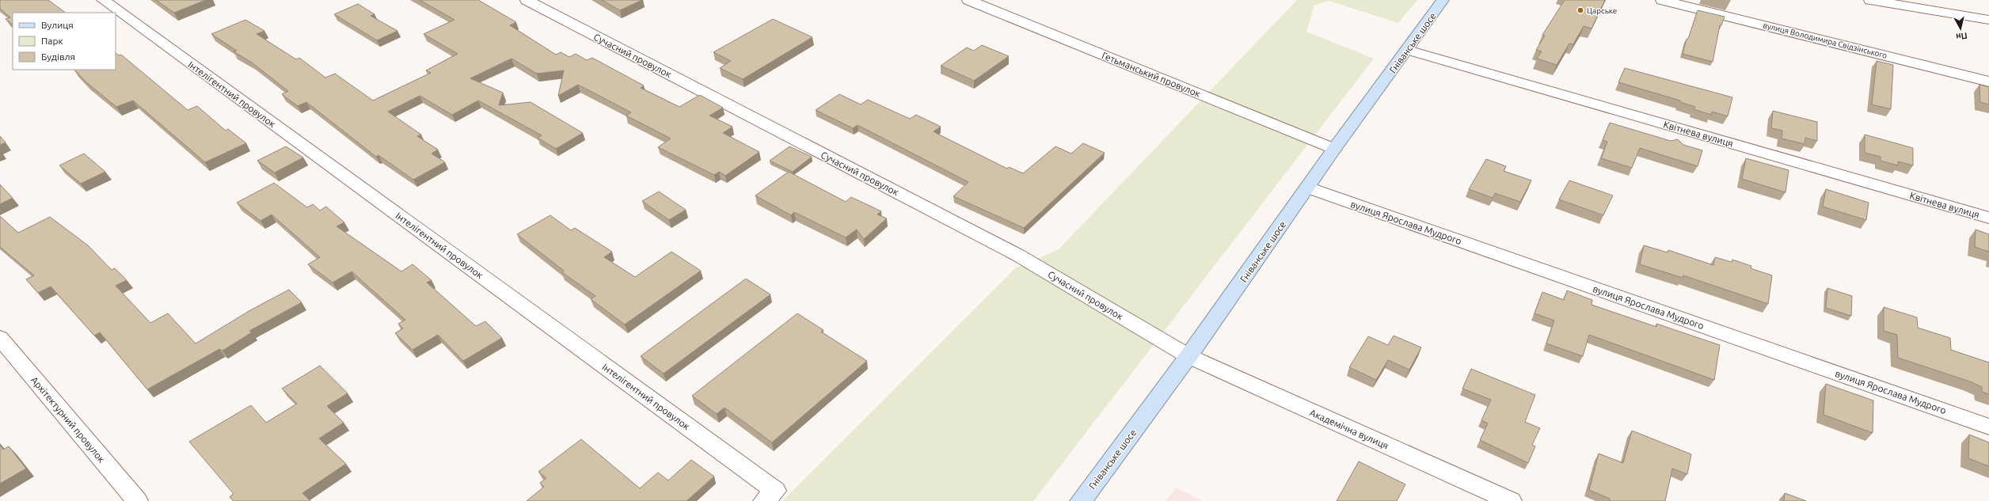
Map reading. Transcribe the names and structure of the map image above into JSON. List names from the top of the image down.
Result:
{
  "streets": {
    "main road": ["Гніванське шосе"],
    "street": [
      "вулиця Володимира Свідзінського",
      "Сучасний провулок",
      "Гетьманський провулок",
      "Інтелігентний провулок",
      "Квітнева вулиця",
      "вулиця Ярослава Мудрого",
      "Архітектурний провулок",
      "Академічна вулиця"
    ]
  },
  "crossings": [
    ["Гніванське шосе", "Сучасний провулок"],
    ["Гніванське шосе", "Гетьманський провулок"],
    ["Гніванське шосе", "Квітнева вулиця"],
    ["Гніванське шосе", "вулиця Ярослава Мудрого"],
    ["Гніванське шосе", "Академічна вулиця"],
    ["Сучасний провулок", "Академічна вулиця"]
  ],
  "places": ["Царське"],
  "legend": ["Вулиця", "Парк", "Будівля"],
  "north": "bottom"
}
